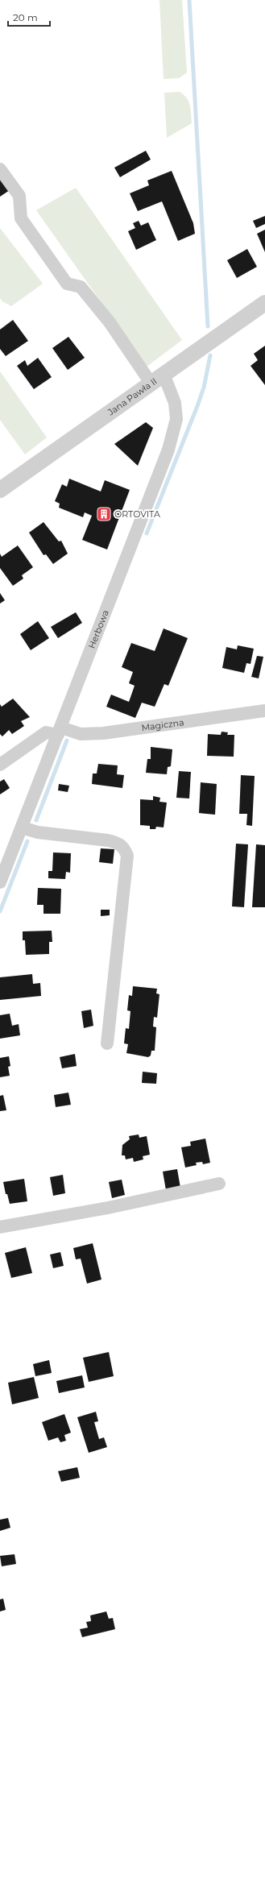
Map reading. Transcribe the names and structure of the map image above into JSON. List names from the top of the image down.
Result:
{
  "streets": {
    "street": ["Jana Pawła II", "Herbowa", "Magiczna"]
  },
  "crossings": [
    ["Jana Pawła II", "Herbowa"],
    ["Herbowa", "Magiczna"]
  ],
  "places": {
    "building": ["ORTOVITA"]
  },
  "scale_bar": "20 m"
}
